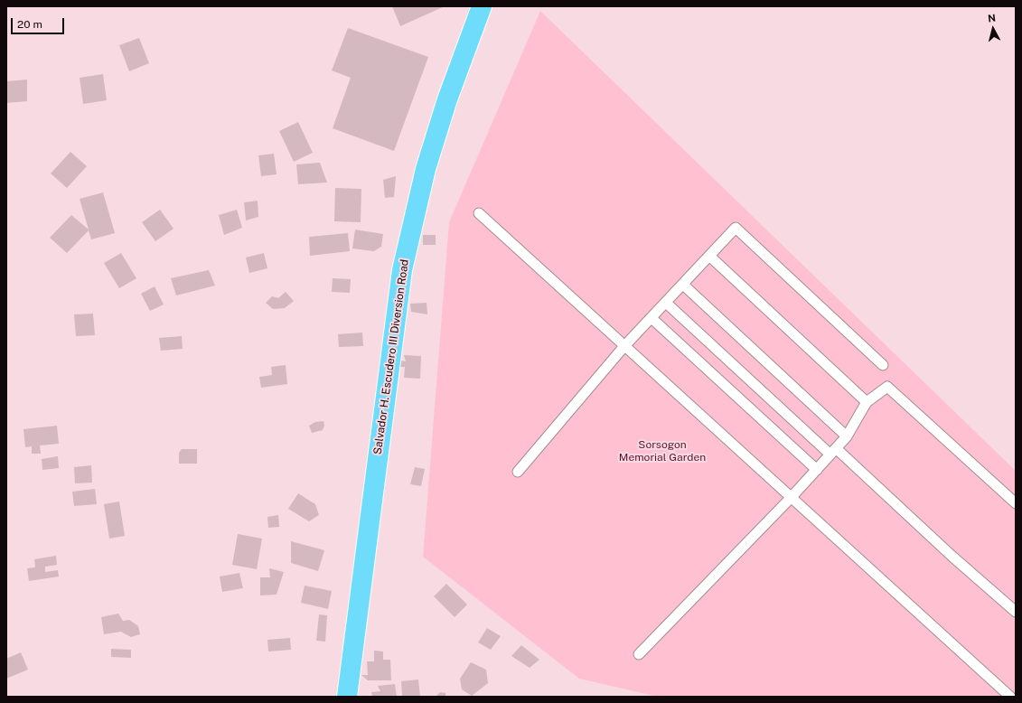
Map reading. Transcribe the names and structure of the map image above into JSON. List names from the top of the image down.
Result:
{
  "streets": {
    "highway": ["Salvador H. Escudero III Diversion Road"]
  },
  "parks": ["Sorsogon Memorial Garden"],
  "scale_bar": "20 m",
  "north": "top"
}
